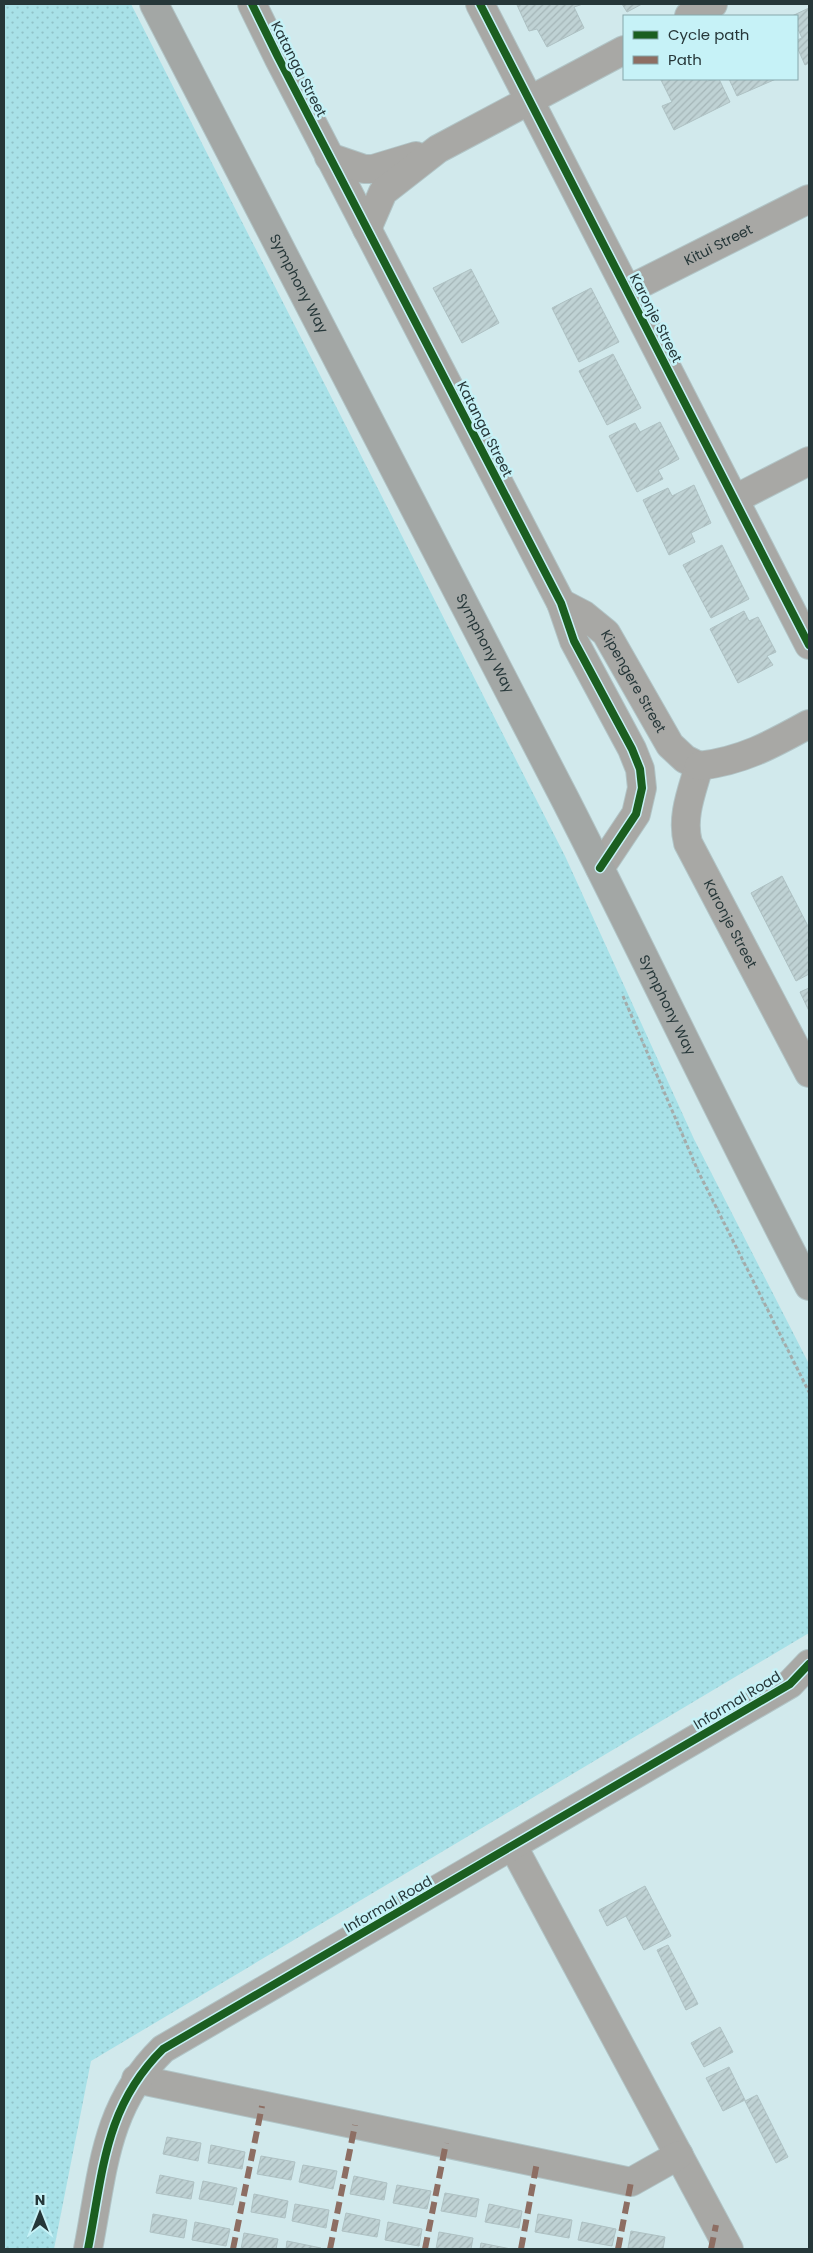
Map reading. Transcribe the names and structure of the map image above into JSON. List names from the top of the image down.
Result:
{
  "streets": {
    "main road": ["Symphony Way"],
    "street": [
      "Katanga Street",
      "Kitui Street",
      "Karonje Street",
      "Kipengere Street",
      "Informal Road"
    ]
  },
  "crossings": [
    ["Katanga Street", "Symphony Way"],
    ["Katanga Street", "Kipengere Street"],
    ["Kitui Street", "Karonje Street"],
    ["Karonje Street", "Kipengere Street"]
  ],
  "legend": ["Cycle path", "Path"],
  "north": "top"
}
